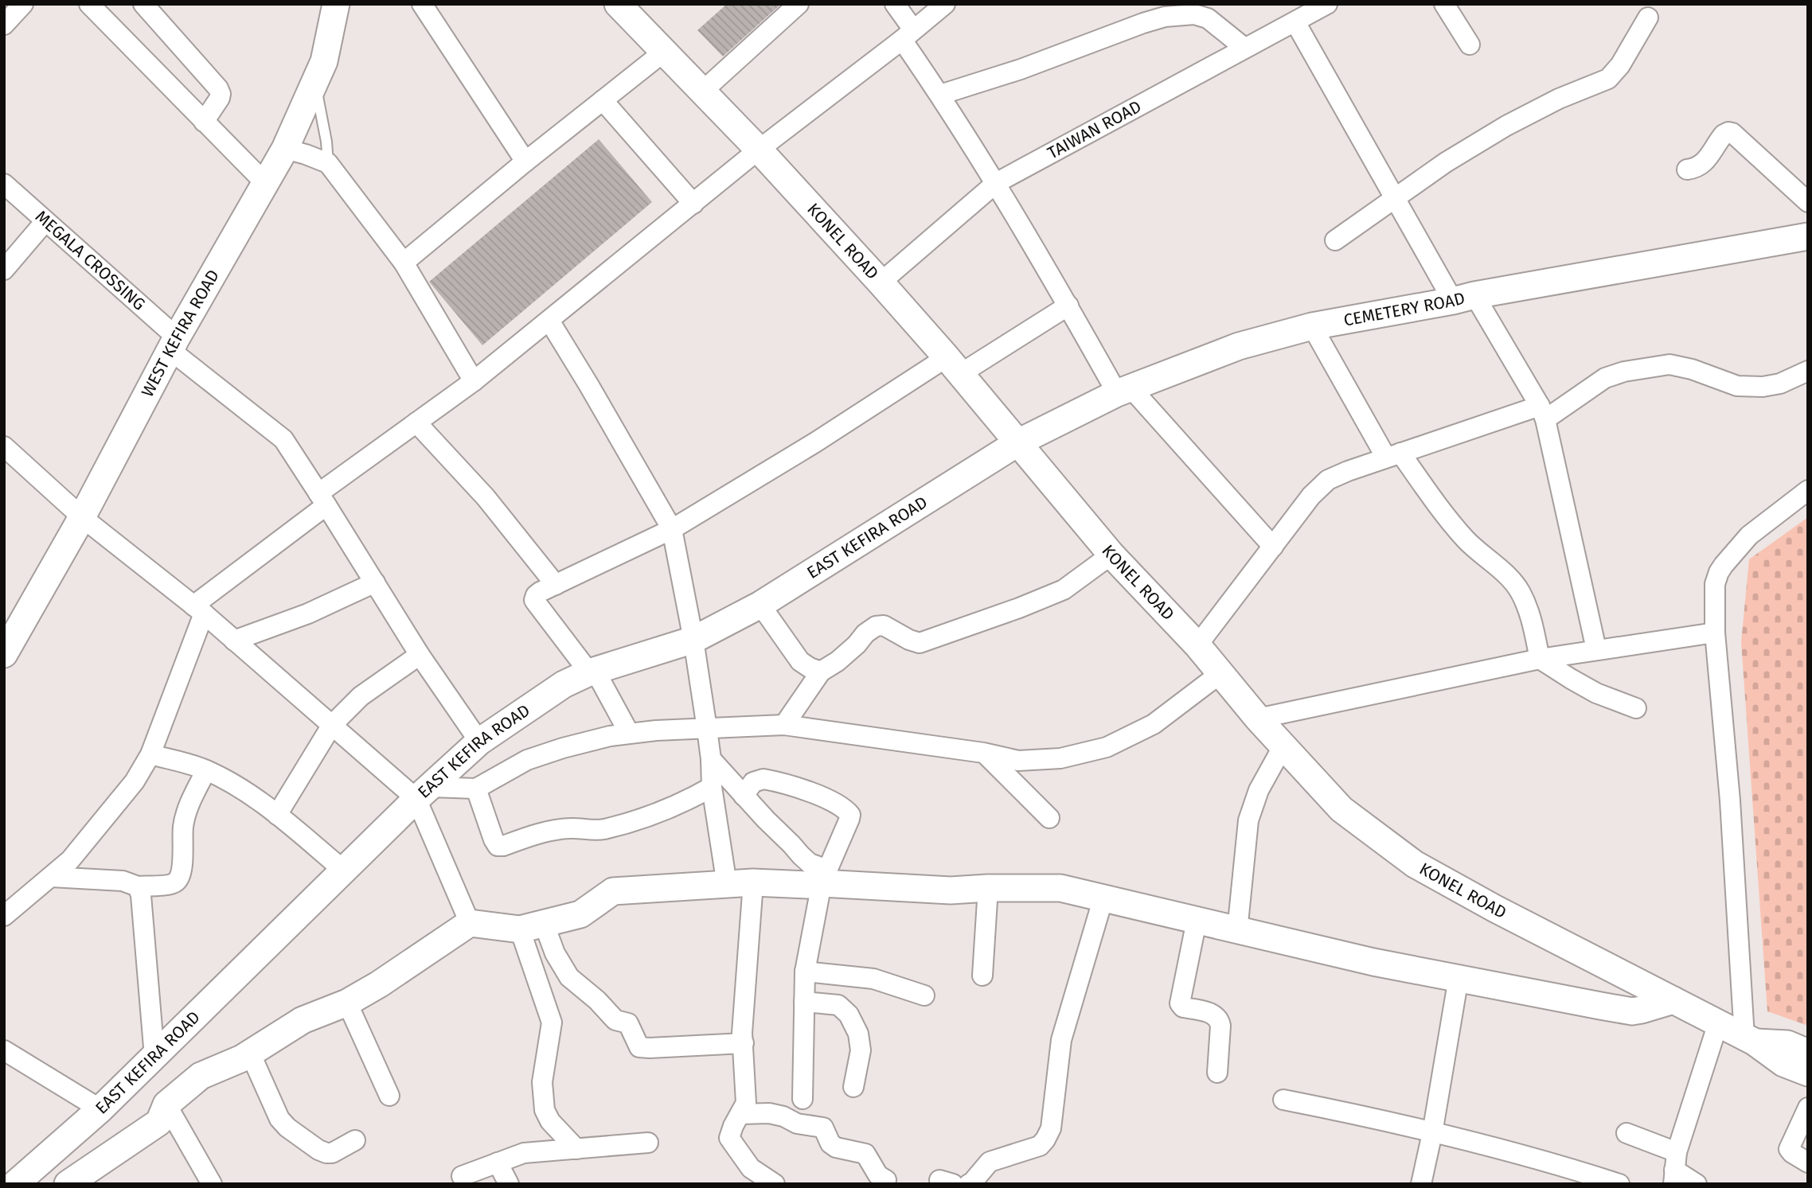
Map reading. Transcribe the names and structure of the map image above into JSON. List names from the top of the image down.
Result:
{
  "streets": {
    "main road": [
      "KONEL ROAD",
      "CEMETERY ROAD",
      "WEST KEFIRA ROAD",
      "EAST KEFIRA ROAD"
    ],
    "street": ["TAIWAN ROAD", "MEGALA CROSSING"]
  },
  "crossings": [
    ["TAIWAN ROAD", "KONEL ROAD"],
    ["KONEL ROAD", "CEMETERY ROAD"],
    ["KONEL ROAD", "EAST KEFIRA ROAD"],
    ["MEGALA CROSSING", "WEST KEFIRA ROAD"],
    ["MEGALA CROSSING", "EAST KEFIRA ROAD"],
    ["CEMETERY ROAD", "EAST KEFIRA ROAD"]
  ]
}
